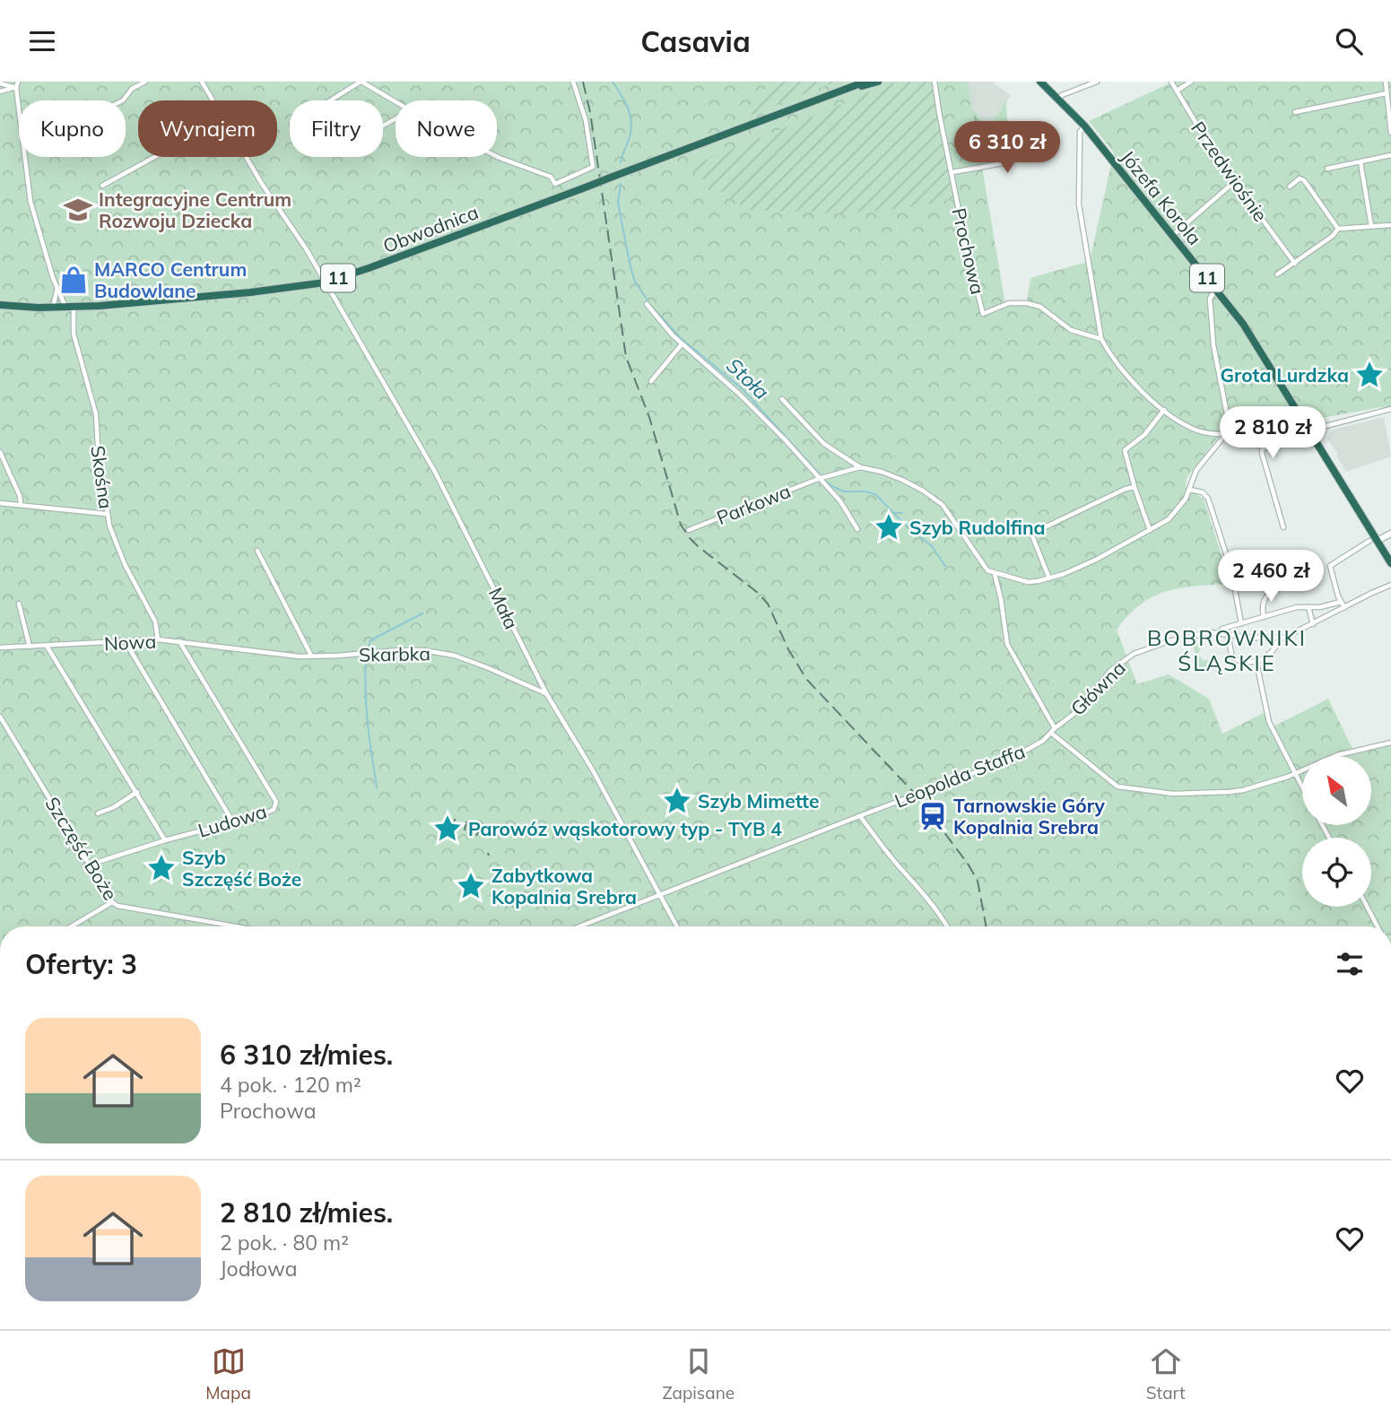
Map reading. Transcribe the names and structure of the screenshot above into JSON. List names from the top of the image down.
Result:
{
  "streets": {
    "highway": ["Józefa Korola", "Obwodnica", "11"],
    "street": [
      "Przedwiośnie",
      "Prochowa",
      "Skośna",
      "Parkowa",
      "Mała",
      "Nowa",
      "Skarbka",
      "Główna",
      "Leopolda Staffa",
      "Ludowa",
      "Szczęść Boże"
    ]
  },
  "crossings": [
    ["Józefa Korola", "11"],
    ["Obwodnica", "Skośna"],
    ["Obwodnica", "Mała"],
    ["Skośna", "Nowa"],
    ["Mała", "Skarbka"],
    ["Mała", "Leopolda Staffa"],
    ["Nowa", "Skarbka"],
    ["Nowa", "Ludowa"],
    ["Główna", "Leopolda Staffa"],
    ["Ludowa", "Szczęść Boże"]
  ],
  "districts": ["BOBROWNIKI ŚLĄSKIE"],
  "water": ["Stoła"],
  "places": {
    "school or university": ["Integracyjne Centrum Rozwoju Dziecka"],
    "shop": ["MARCO Centrum Budowlane"],
    "place": [
      "Grota Lurdzka",
      "Szyb Rudolfina",
      "Szyb Mimette",
      "Parowóz wąskotorowy typ - TYB 4",
      "Szyb Szczęść Boże",
      "Zabytkowa Kopalnia Srebra"
    ],
    "station": ["Tarnowskie Góry Kopalnia Srebra"]
  },
  "north": "top left",
  "page": {
    "header": "Casavia",
    "chip": [
      "Kupno",
      "Wynajem",
      "Filtry",
      "Nowe"
    ],
    "price": ["6 310 zł", "2 810 zł", "2 460 zł"],
    "heading": "Oferty: 3",
    "list": [
      {
        "name": "6 310 zł/mies.",
        "note": "4 pok. · 120 m² · Prochowa"
      },
      {
        "name": "2 810 zł/mies.",
        "note": "2 pok. · 80 m² · Jodłowa"
      }
    ],
    "tabs": ["Mapa", "Zapisane", "Start"]
  }
}
